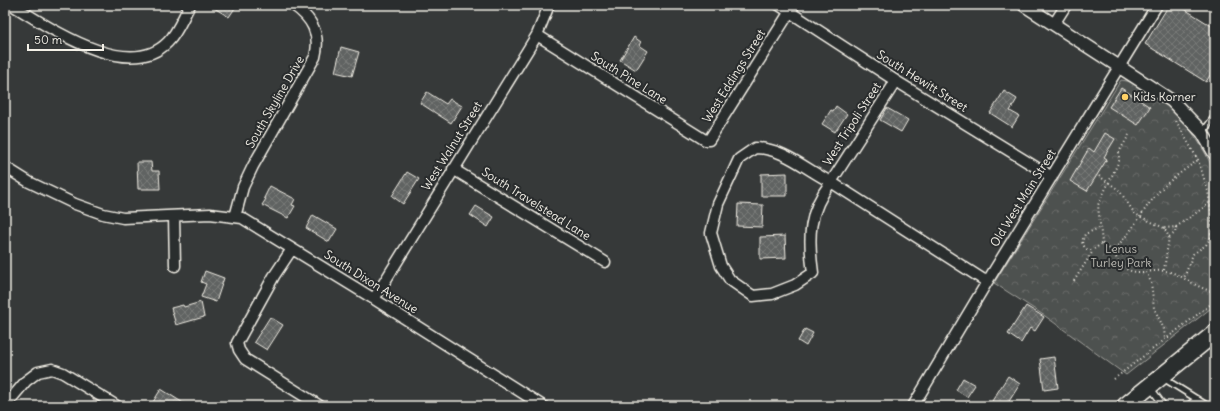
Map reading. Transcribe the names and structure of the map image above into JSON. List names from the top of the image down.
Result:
{
  "streets": {
    "street": [
      "West Eddings Street",
      "South Pine Lane",
      "South Hewitt Street",
      "South Skyline Drive",
      "West Tripoli Street",
      "West Walnut Street",
      "Old West Main Street",
      "South Travelstead Lane",
      "South Dixon Avenue"
    ]
  },
  "crossings": [
    ["West Eddings Street", "South Pine Lane"],
    ["West Eddings Street", "South Hewitt Street"],
    ["South Pine Lane", "West Walnut Street"],
    ["South Hewitt Street", "West Tripoli Street"],
    ["South Hewitt Street", "Old West Main Street"],
    ["South Skyline Drive", "South Dixon Avenue"],
    ["West Walnut Street", "South Travelstead Lane"],
    ["West Walnut Street", "South Dixon Avenue"]
  ],
  "parks": ["Lenus Turley Park"],
  "places": ["Kids Korner"],
  "scale_bar": "50 m"
}
